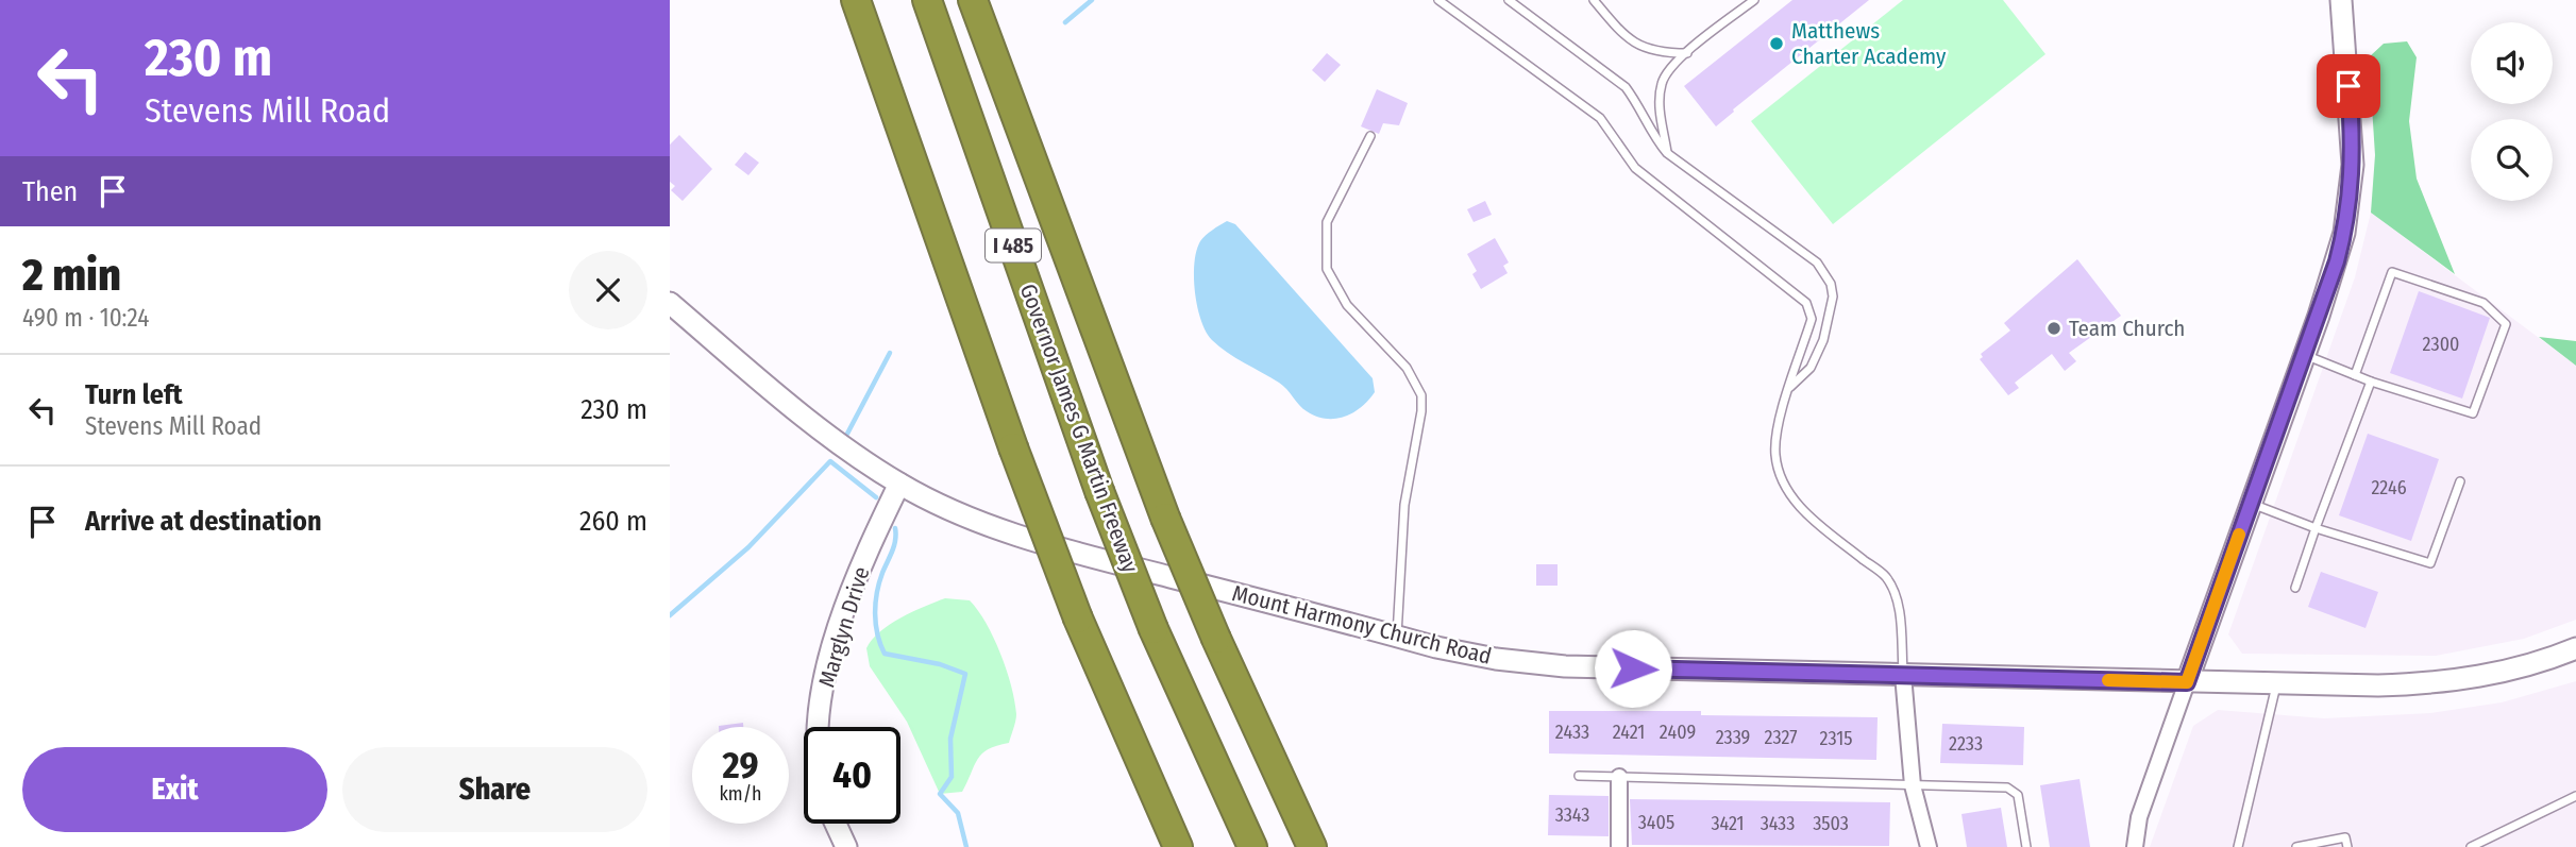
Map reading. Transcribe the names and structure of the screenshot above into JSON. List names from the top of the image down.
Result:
{
  "streets": {
    "highway": ["I 485", "Governor James G Martin Freeway"],
    "street": ["Mount Harmony Church Road", "Marglyn Drive"]
  },
  "crossings": [
    ["I 485", "Governor James G Martin Freeway"],
    ["Mount Harmony Church Road", "Marglyn Drive"]
  ],
  "places": ["Matthews Charter Academy", "Team Church"],
  "house_numbers": [
    "2300",
    "2246",
    "2433",
    "2421",
    "2409",
    "2339",
    "2327",
    "2315",
    "2233",
    "3343",
    "3405",
    "3421",
    "3433",
    "3503"
  ],
  "page": {
    "turn": ["230 m", "Stevens Mill Road"],
    "then": "Then",
    "heading": ["2 min", "490 m · 10:24"],
    "list": [
      {
        "name": "Turn left",
        "note": "Stevens Mill Road",
        "value": "230 m"
      },
      {
        "name": "Arrive at destination",
        "value": "260 m"
      }
    ],
    "speed": "29 km/h",
    "limit": "40",
    "buttons": ["Exit", "Share"]
  }
}
